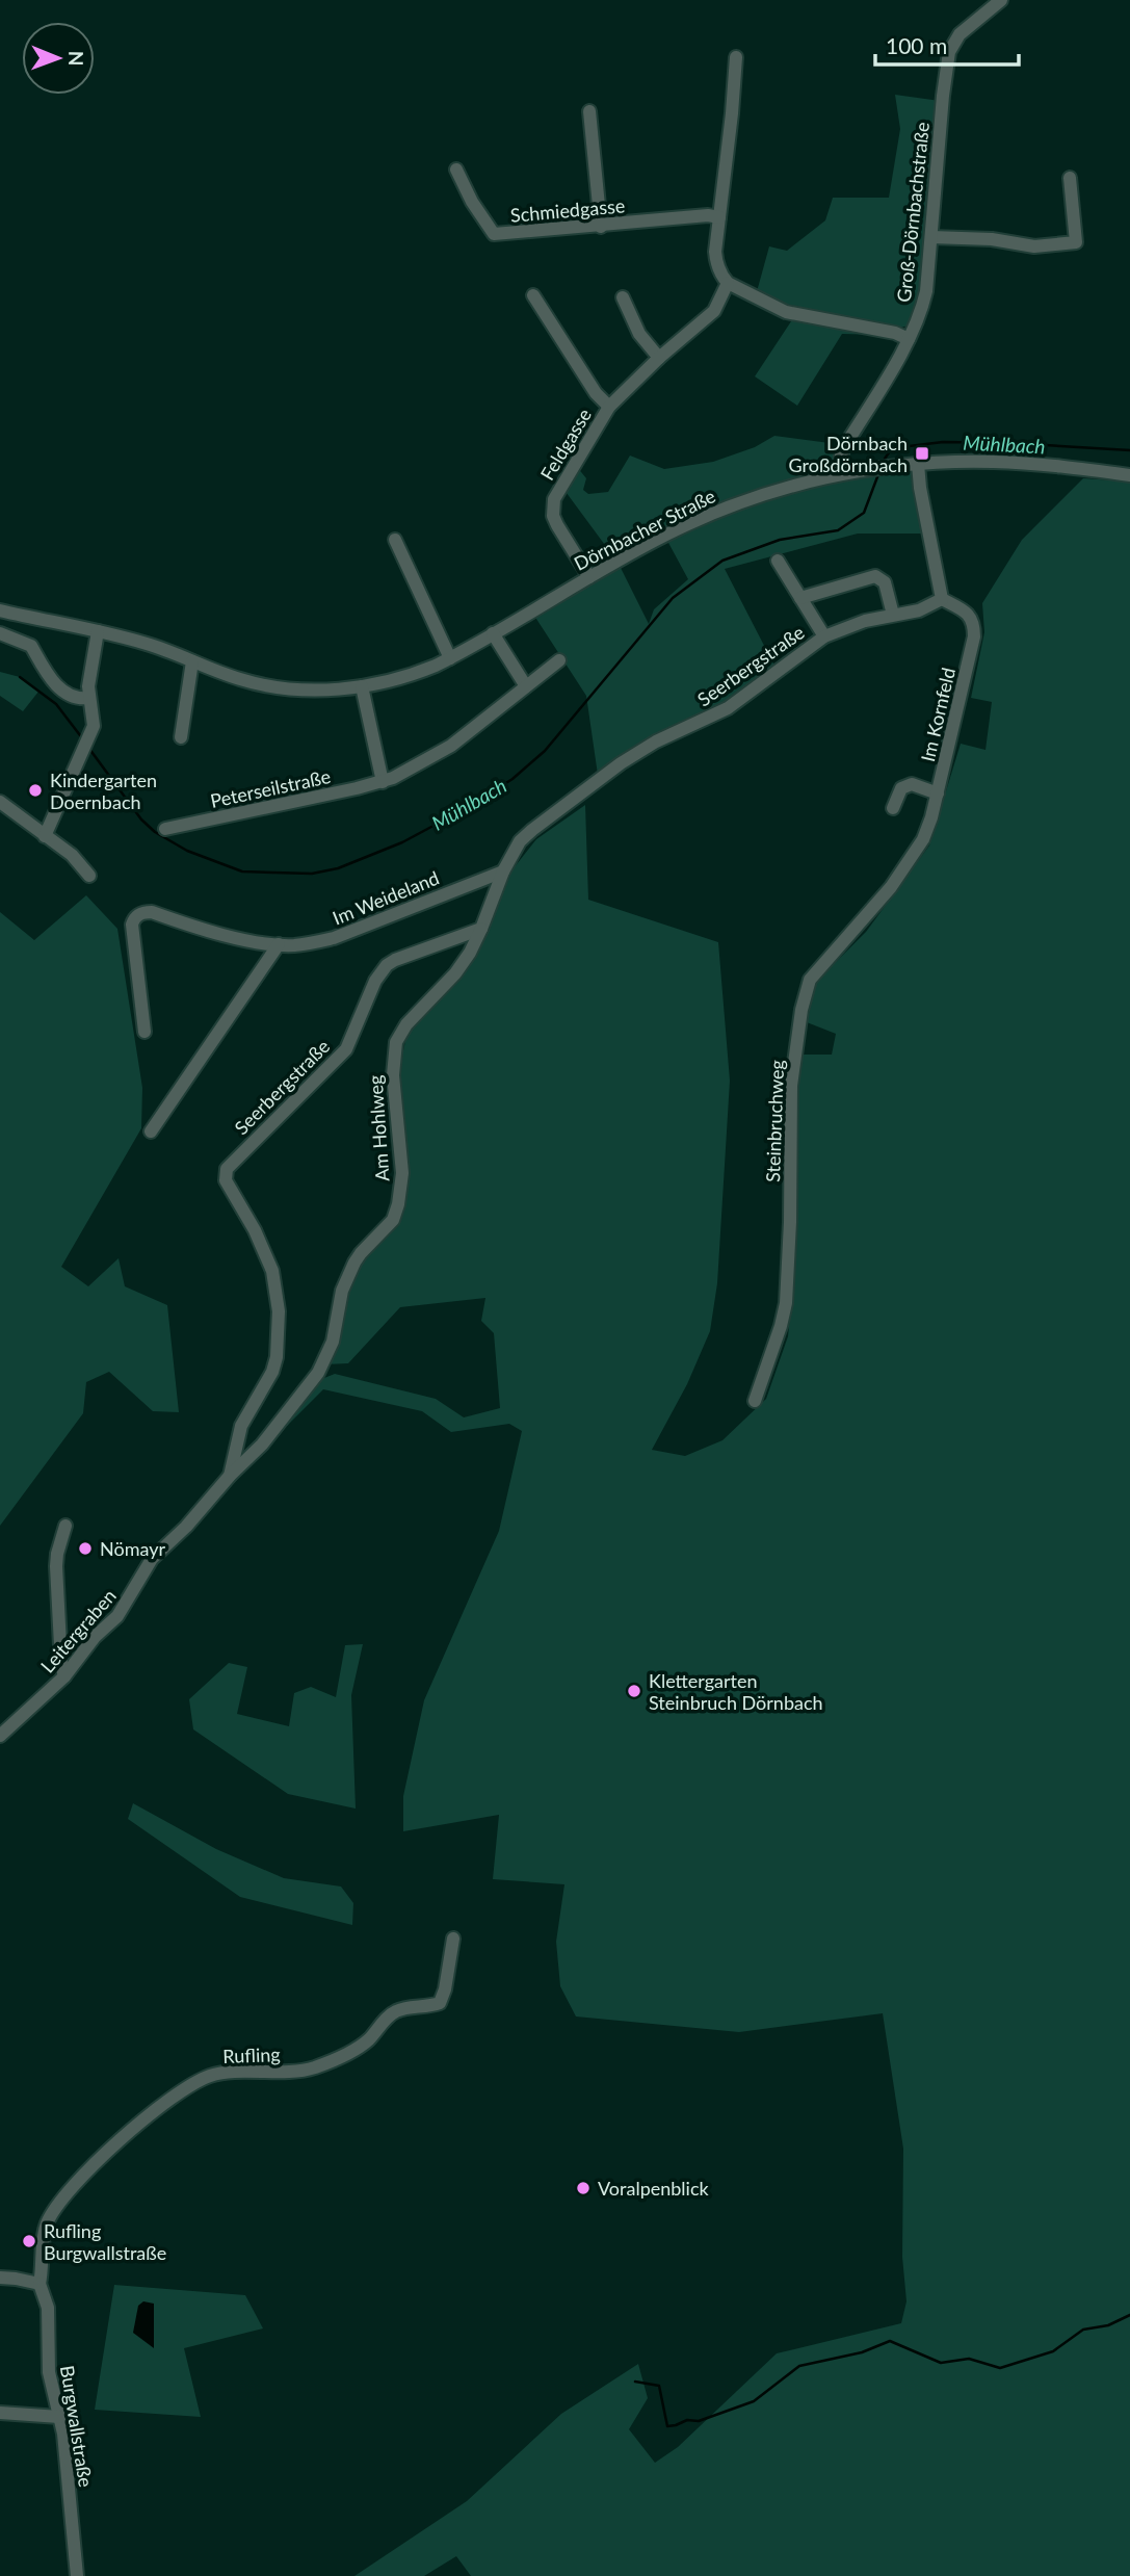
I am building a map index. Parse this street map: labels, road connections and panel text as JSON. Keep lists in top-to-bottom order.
{
  "streets": {
    "street": [
      "Schmiedgasse",
      "Groß-Dörnbachstraße",
      "Feldgasse",
      "Dörnbacher Straße",
      "Seerbergstraße",
      "Im Kornfeld",
      "Peterseilstraße",
      "Im Weideland",
      "Steinbruchweg",
      "Am Hohlweg",
      "Leitergraben",
      "Rufling",
      "Burgwallstraße"
    ]
  },
  "crossings": [
    ["Groß-Dörnbachstraße", "Dörnbacher Straße"],
    ["Feldgasse", "Dörnbacher Straße"],
    ["Seerbergstraße", "Im Kornfeld"],
    ["Seerbergstraße", "Im Weideland"],
    ["Seerbergstraße", "Am Hohlweg"],
    ["Seerbergstraße", "Leitergraben"],
    ["Im Kornfeld", "Steinbruchweg"],
    ["Am Hohlweg", "Leitergraben"],
    ["Rufling", "Burgwallstraße"]
  ],
  "water": ["Mühlbach"],
  "places": {
    "transit": ["Dörnbach Großdörnbach"],
    "other": [
      "Kindergarten Doernbach",
      "Nömayr",
      "Klettergarten Steinbruch Dörnbach",
      "Voralpenblick",
      "Rufling Burgwallstraße"
    ]
  },
  "scale_bar": "100 m",
  "north": "right"
}
